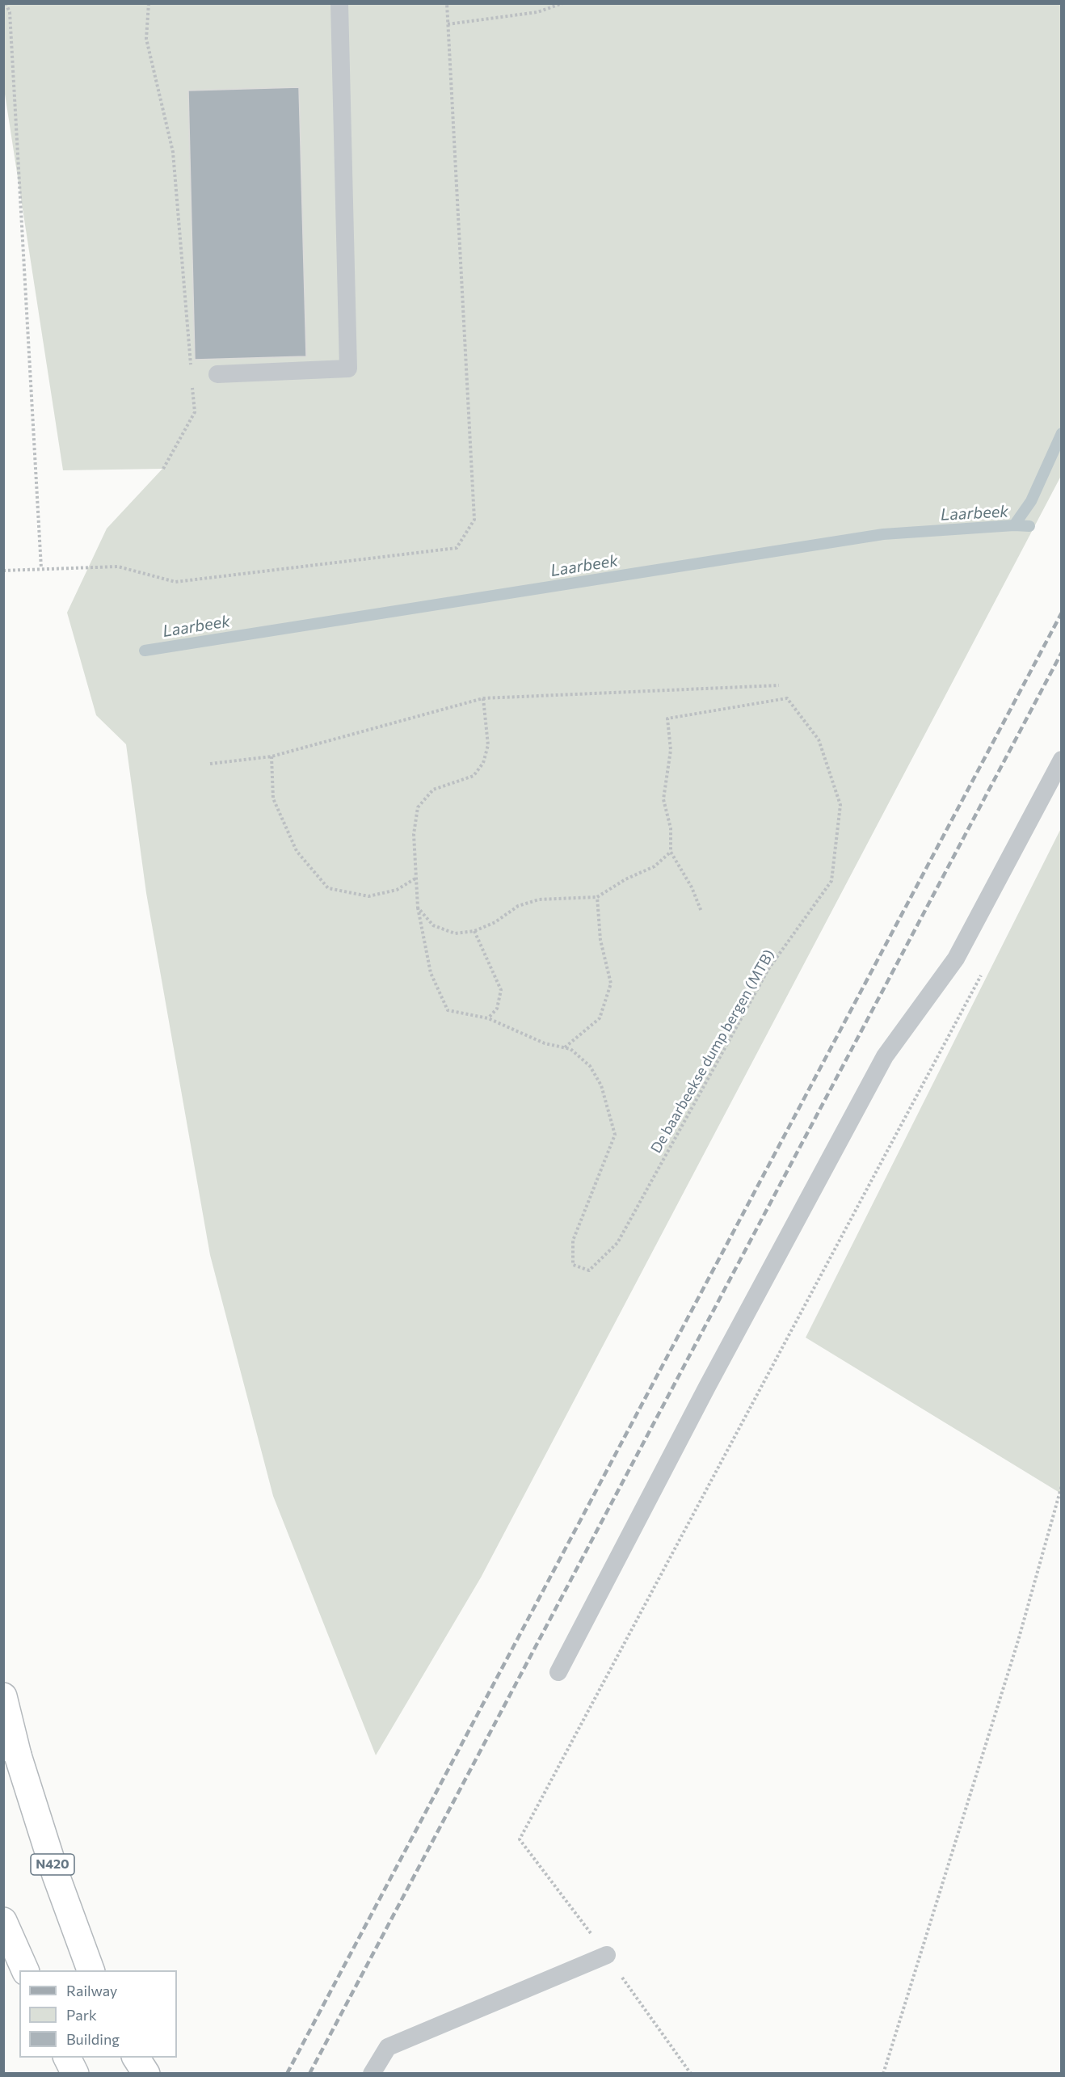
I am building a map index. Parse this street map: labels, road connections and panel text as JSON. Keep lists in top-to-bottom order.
{
  "streets": {
    "highway": ["N420"],
    "path": ["De baarbeekse dump bergen (MTB)"]
  },
  "water": ["Laarbeek"],
  "legend": ["Railway", "Park", "Building"]
}
